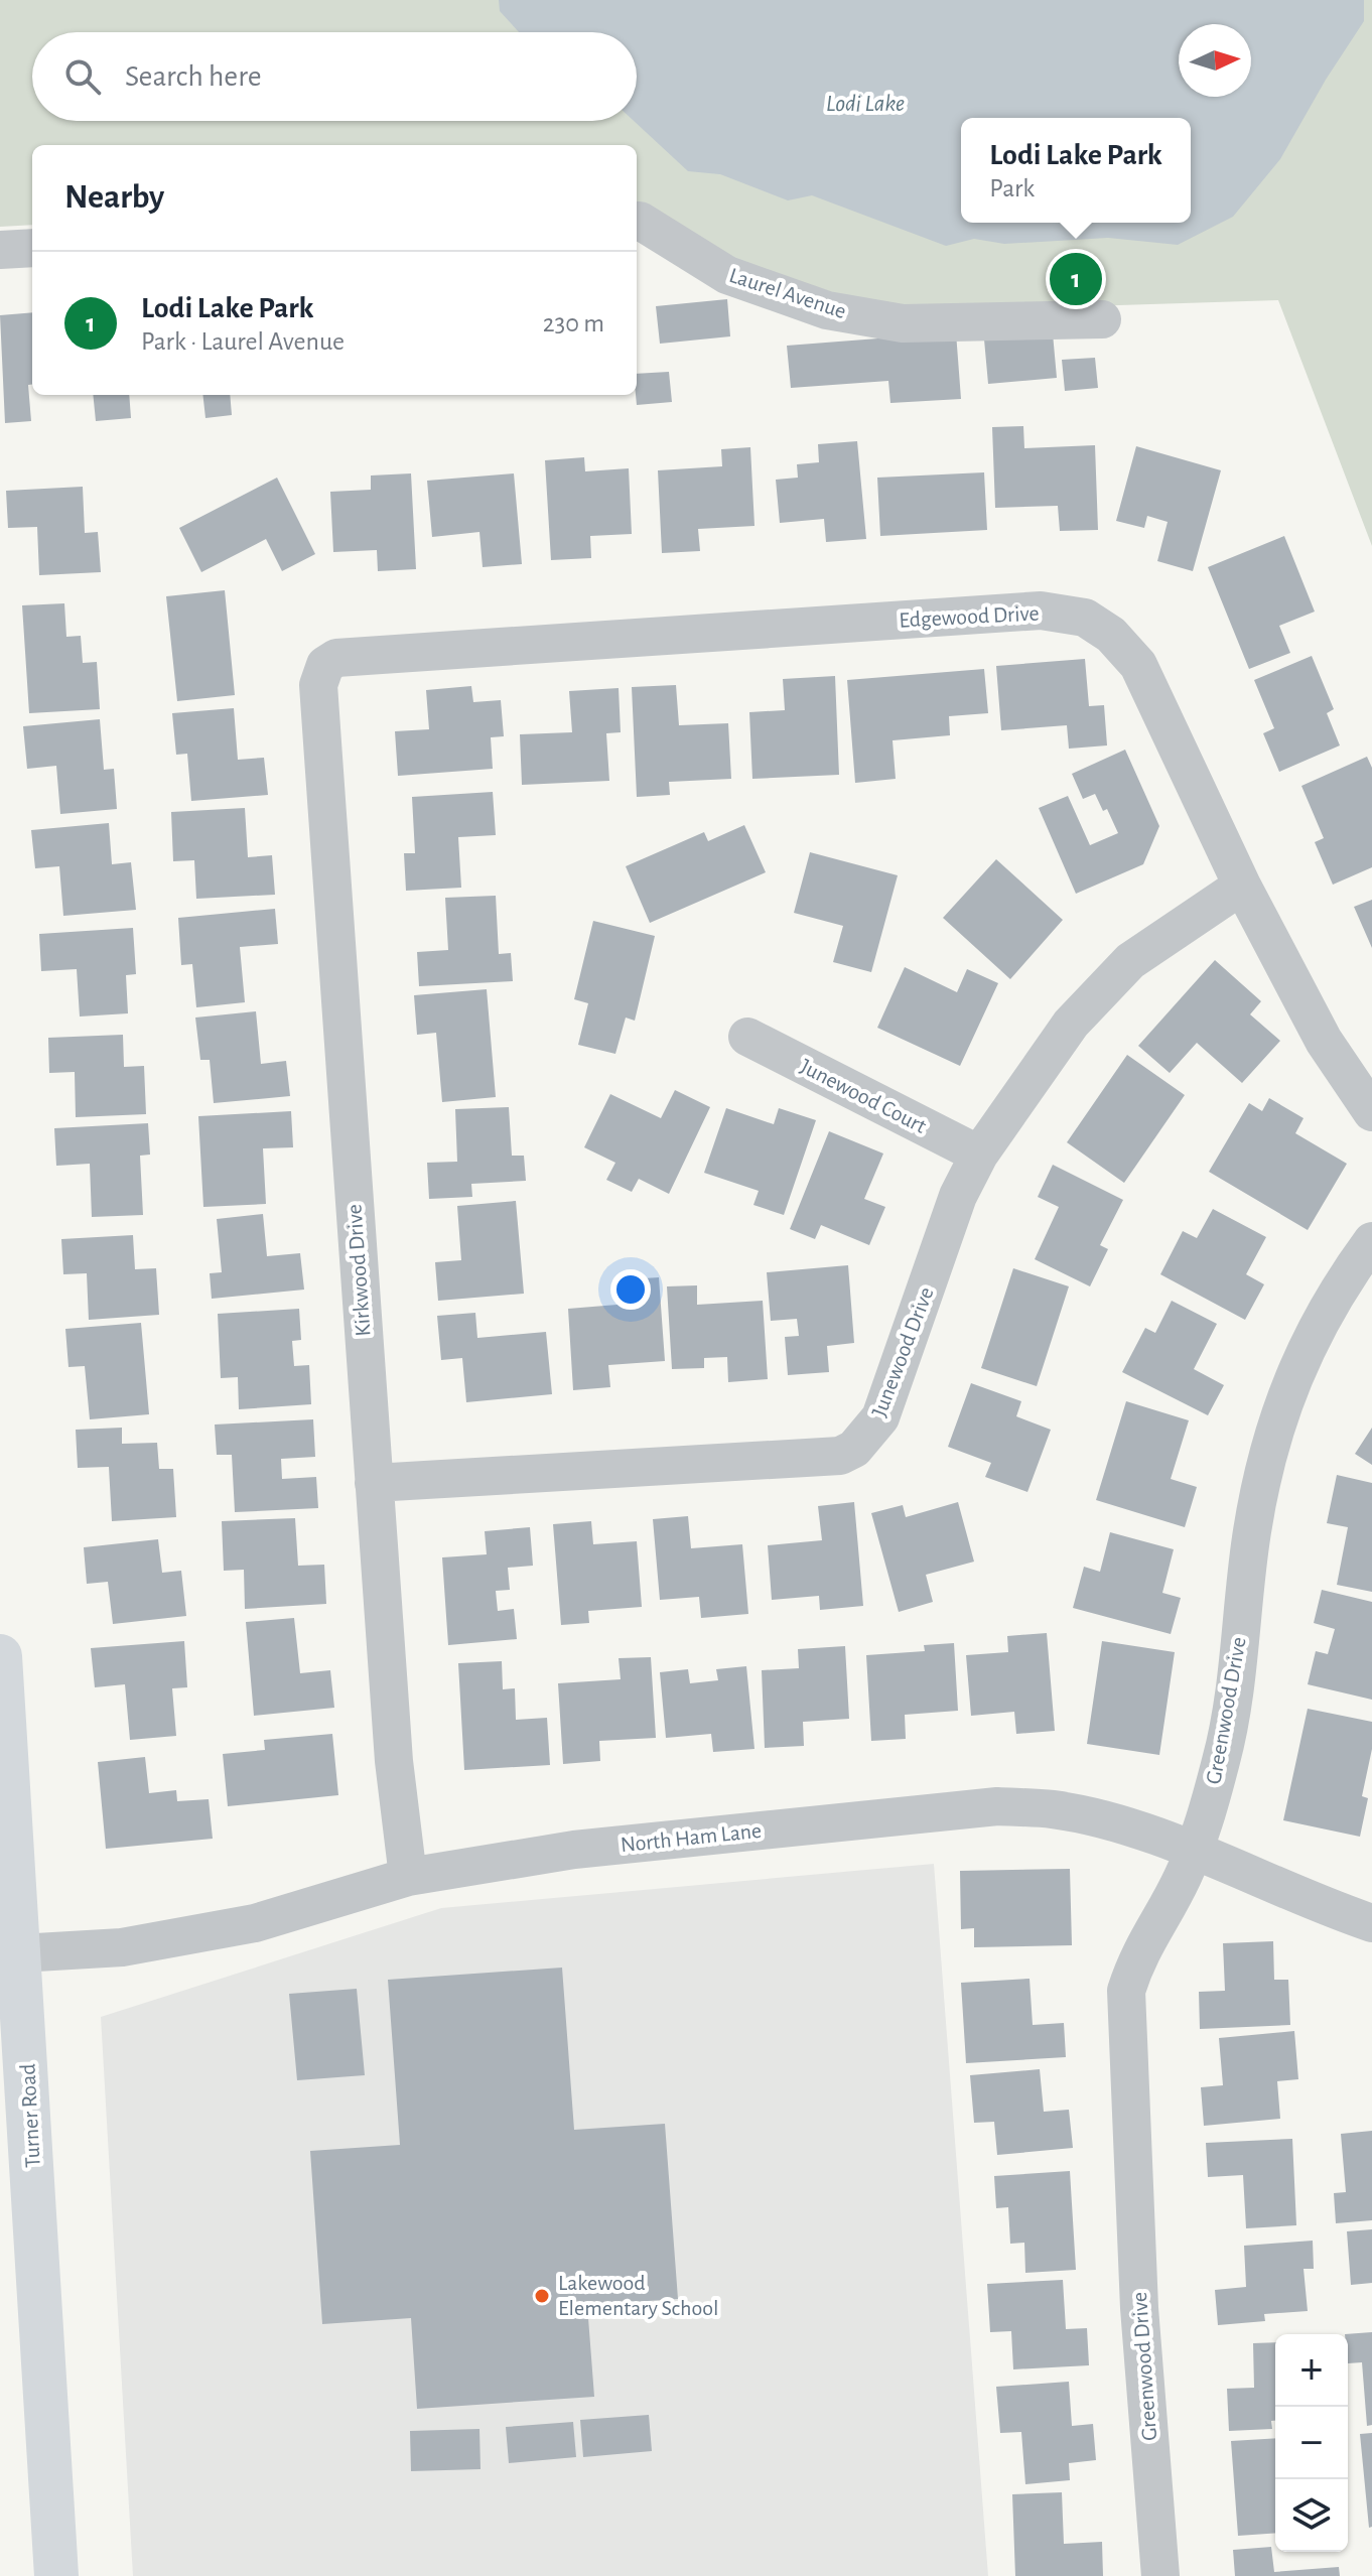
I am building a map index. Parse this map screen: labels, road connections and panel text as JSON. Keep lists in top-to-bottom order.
{
  "streets": {
    "main road": ["Turner Road"],
    "street": [
      "Laurel Avenue",
      "Edgewood Drive",
      "Junewood Court",
      "Kirkwood Drive",
      "Junewood Drive",
      "Greenwood Drive",
      "North Ham Lane"
    ]
  },
  "crossings": [
    ["Edgewood Drive", "Kirkwood Drive"],
    ["Edgewood Drive", "Junewood Drive"],
    ["Junewood Court", "Junewood Drive"],
    ["Kirkwood Drive", "Junewood Drive"],
    ["Kirkwood Drive", "North Ham Lane"],
    ["Greenwood Drive", "North Ham Lane"],
    ["North Ham Lane", "Turner Road"]
  ],
  "water": ["Lodi Lake"],
  "places": ["Lakewood Elementary School"],
  "north": "right",
  "page": {
    "search": "Search here",
    "popup": ["Lodi Lake Park", "Park"],
    "heading": "Nearby",
    "pins": "1",
    "list": [
      {
        "mark": "1",
        "name": "Lodi Lake Park",
        "note": "Park · Laurel Avenue",
        "value": "230 m"
      }
    ],
    "map_buttons": ["+", "−"]
  }
}
